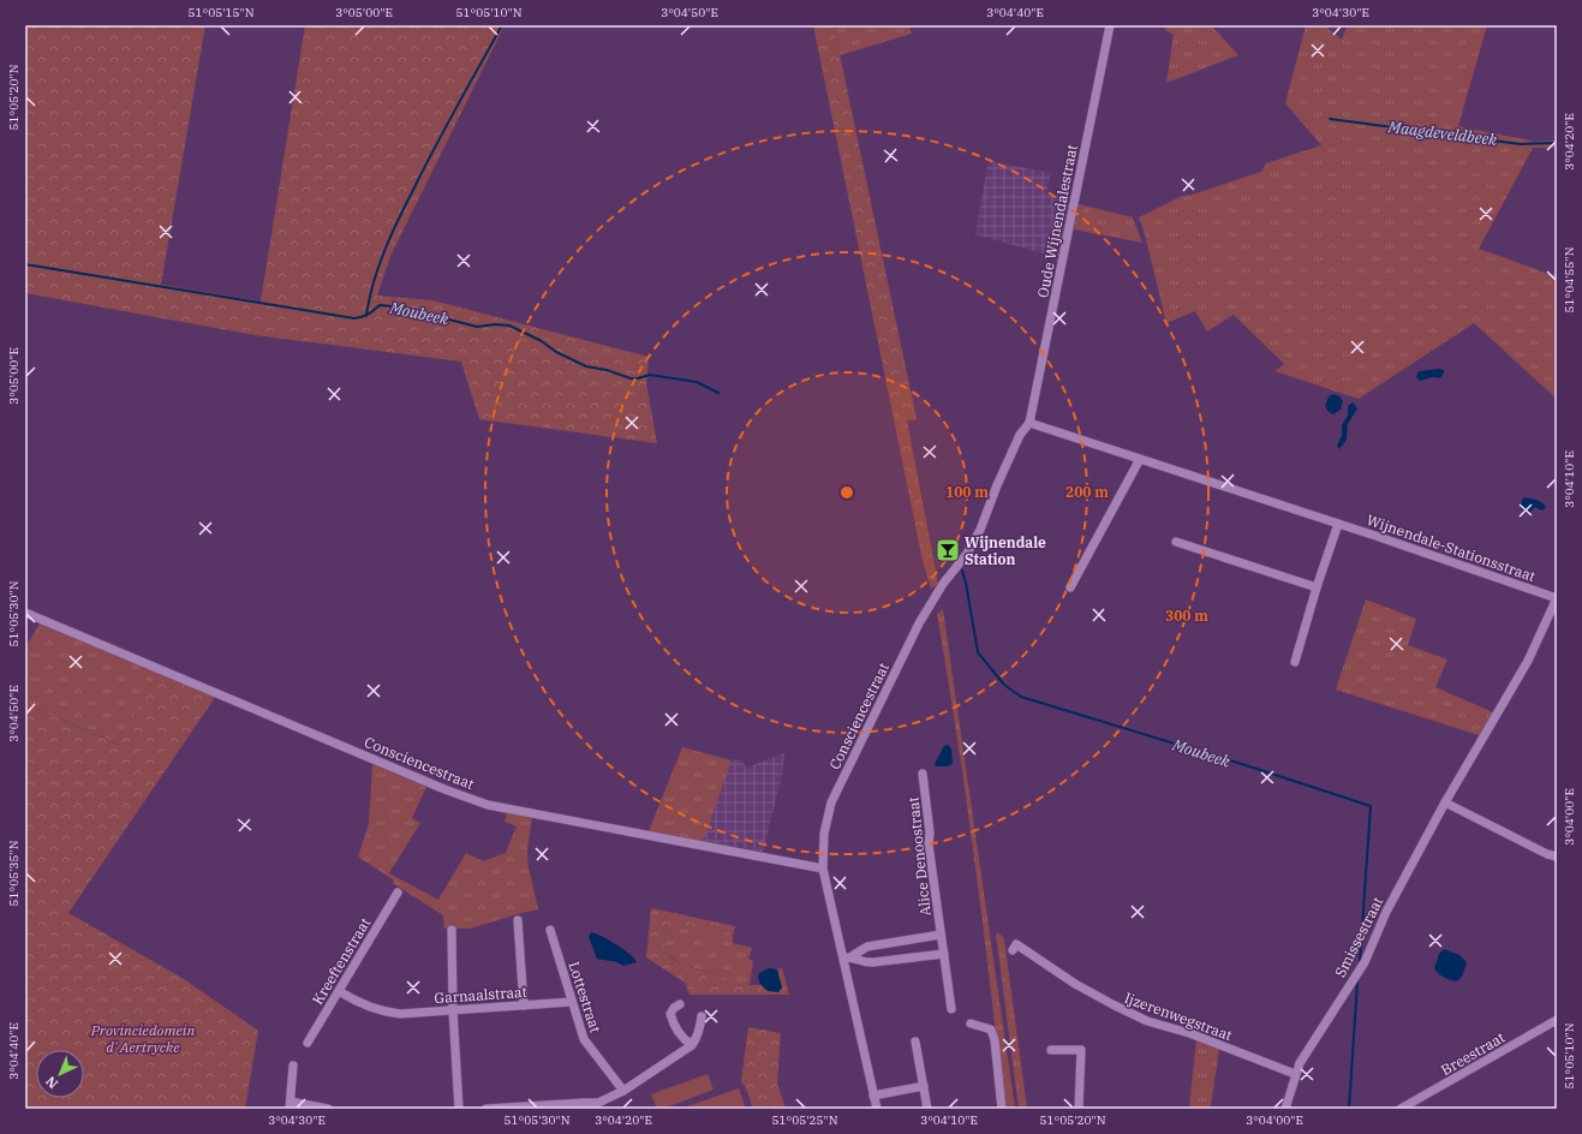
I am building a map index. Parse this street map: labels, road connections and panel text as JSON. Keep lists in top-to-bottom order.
{
  "streets": {
    "street": [
      "Oude Wijnendalestraat",
      "Wijnendale-Stationsstraat",
      "Consciencestraat",
      "Alice Denoostraat",
      "Smissestraat",
      "Kreeftenstraat",
      "Garnaalstraat",
      "Lottestraat",
      "Ijzerenwegstraat",
      "Breestraat"
    ]
  },
  "crossings": [
    ["Oude Wijnendalestraat", "Wijnendale-Stationsstraat"],
    ["Oude Wijnendalestraat", "Consciencestraat"],
    ["Wijnendale-Stationsstraat", "Consciencestraat"],
    ["Wijnendale-Stationsstraat", "Smissestraat"],
    ["Consciencestraat", "Alice Denoostraat"],
    ["Smissestraat", "Ijzerenwegstraat"],
    ["Kreeftenstraat", "Garnaalstraat"],
    ["Garnaalstraat", "Lottestraat"]
  ],
  "water": ["Maagdeveldbeek", "Moubeek"],
  "parks": ["Provinciedomein d' Aertrycke"],
  "places": {
    "bar": ["Wijnendale Station"]
  },
  "north": "bottom left",
  "coordinates": [
    "51°05'15\"N",
    "3°05'00\"E",
    "51°05'10\"N",
    "3°04'50\"E",
    "3°04'40\"E",
    "3°04'30\"E",
    "51°05'20\"N",
    "3°04'20\"E",
    "51°04'55\"N",
    "3°04'10\"E",
    "51°05'30\"N",
    "3°04'00\"E",
    "51°05'35\"N",
    "51°05'25\"N"
  ],
  "rings": ["100 m", "200 m", "300 m"]
}
